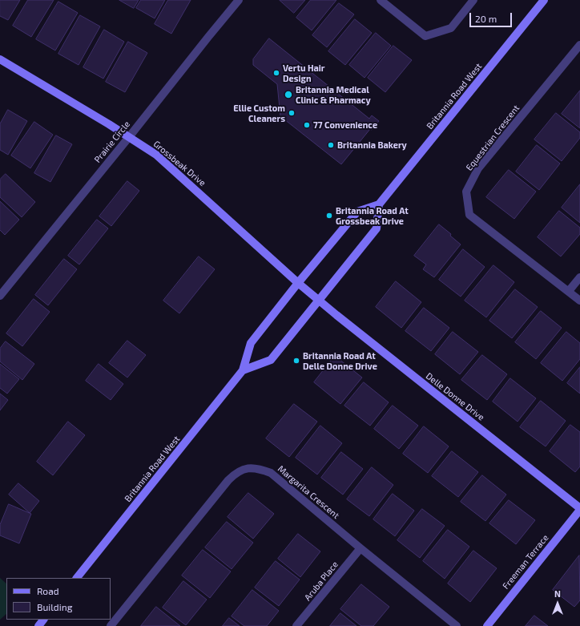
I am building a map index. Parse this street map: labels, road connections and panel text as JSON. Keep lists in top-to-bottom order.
{
  "streets": {
    "main road": [
      "Britannia Road West",
      "Grossbeak Drive",
      "Delle Donne Drive",
      "Freeman Terrace"
    ],
    "street": [
      "Equestrian Crescent",
      "Prairie Circle",
      "Margarita Crescent",
      "Aruba Place"
    ]
  },
  "crossings": [
    ["Britannia Road West", "Grossbeak Drive"],
    ["Prairie Circle", "Grossbeak Drive"],
    ["Grossbeak Drive", "Delle Donne Drive"],
    ["Delle Donne Drive", "Freeman Terrace"],
    ["Margarita Crescent", "Aruba Place"]
  ],
  "places": [
    "Vertu Hair Design",
    "Britannia Medical Clinic & Pharmacy",
    "Ellie Custom Cleaners",
    "77 Convenience",
    "Britannia Bakery",
    "Britannia Road At Grossbeak Drive",
    "Britannia Road At Delle Donne Drive"
  ],
  "legend": ["Road", "Building"],
  "scale_bar": "20 m",
  "north": "top"
}
